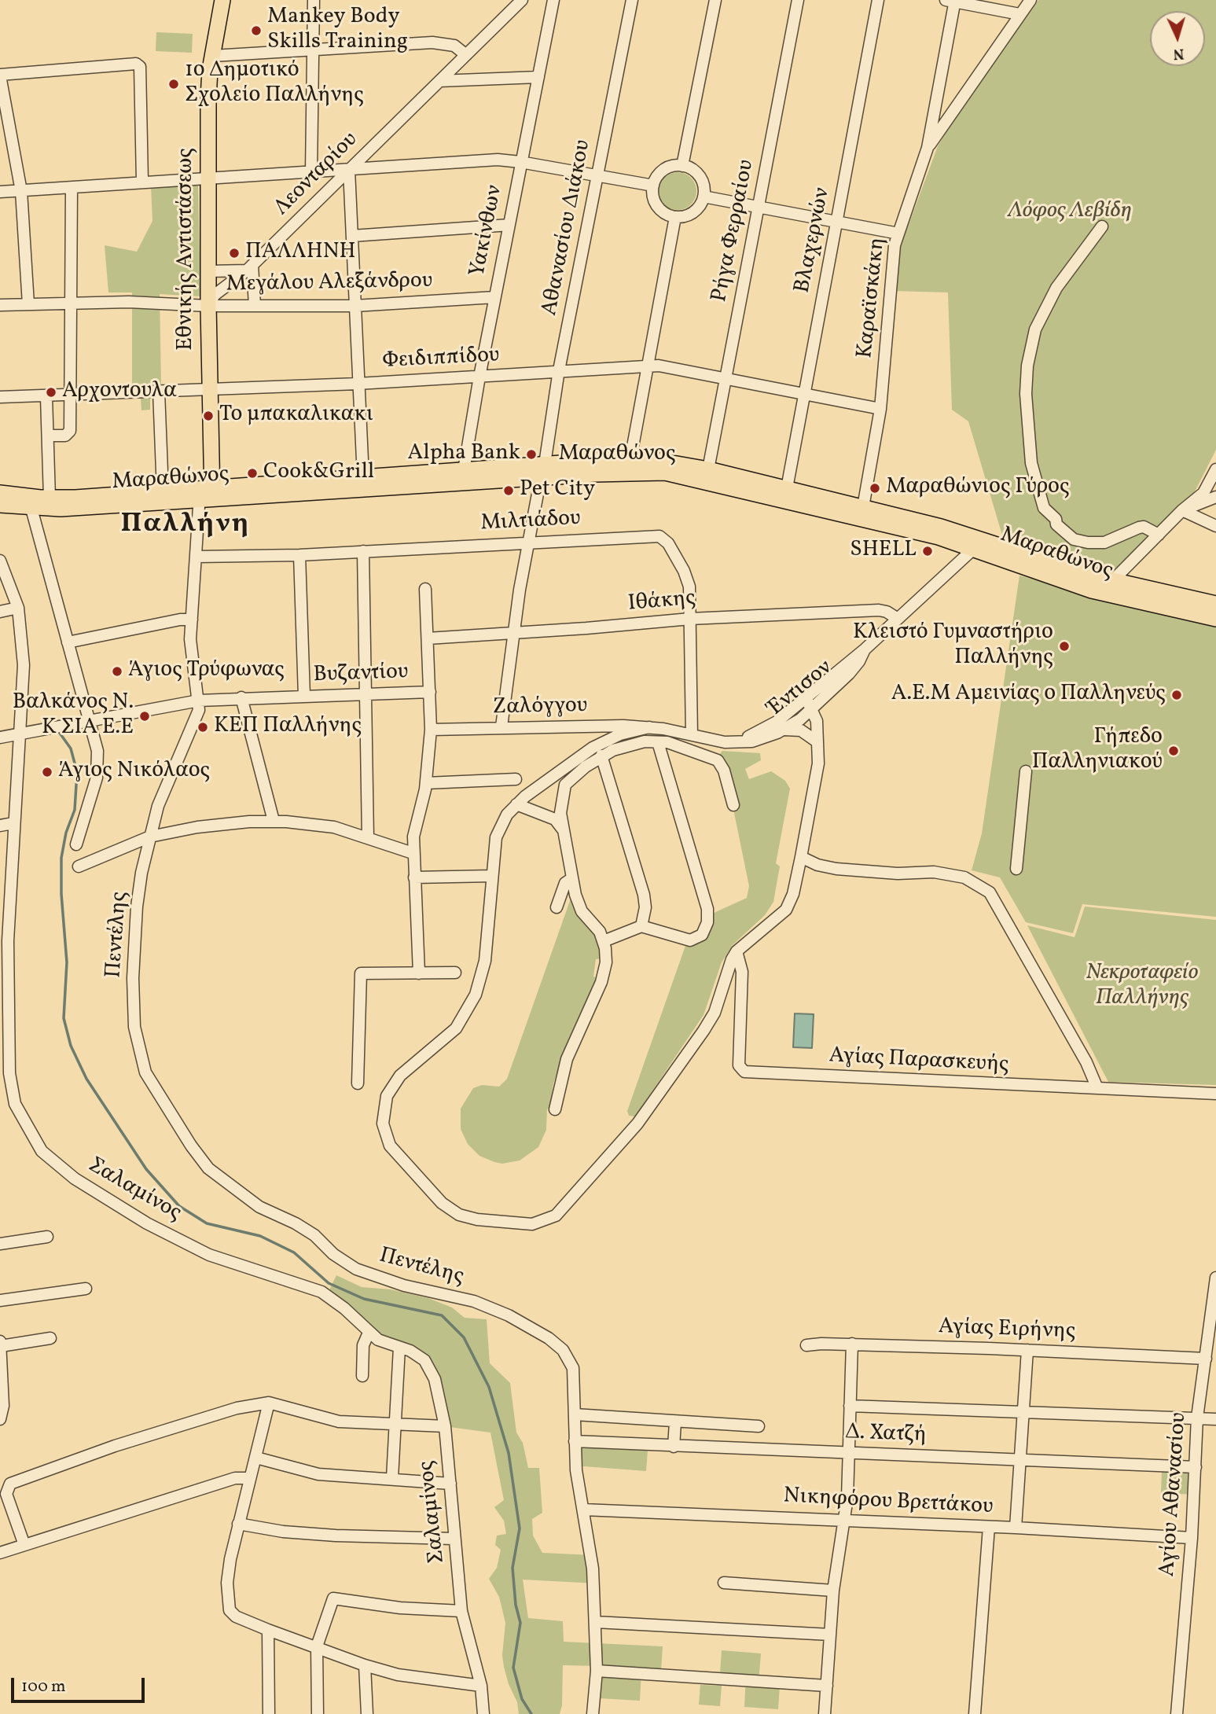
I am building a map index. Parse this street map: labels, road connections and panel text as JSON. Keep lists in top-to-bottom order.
{
  "streets": {
    "main road": ["Εθνικής Αντιστάσεως", "Μαραθώνος"],
    "street": [
      "Λεονταρίου",
      "Αθανασίου Διάκου",
      "Υακίνθων",
      "Ρήγα Φερραίου",
      "Βλαχερνών",
      "Μεγάλου Αλεξάνδρου",
      "Καραϊσκάκη",
      "Φειδιππίδου",
      "Μιλτιάδου",
      "Ιθάκης",
      "Βυζαντίου",
      "Έντισον",
      "Ζαλόγγου",
      "Πεντέλης",
      "Αγίας Παρασκευής",
      "Σαλαμίνος",
      "Αγίας Ειρήνης",
      "Δ. Χατζή",
      "Αγίου Αθανασίου",
      "Νικηφόρου Βρεττάκου"
    ]
  },
  "crossings": [
    ["Λεονταρίου", "Εθνικής Αντιστάσεως"],
    ["Λεονταρίου", "Μεγάλου Αλεξάνδρου"],
    ["Αθανασίου Διάκου", "Φειδιππίδου"],
    ["Αθανασίου Διάκου", "Μαραθώνος"],
    ["Αθανασίου Διάκου", "Μιλτιάδου"],
    ["Αθανασίου Διάκου", "Ιθάκης"],
    ["Αθανασίου Διάκου", "Ζαλόγγου"],
    ["Υακίνθων", "Μεγάλου Αλεξάνδρου"],
    ["Υακίνθων", "Φειδιππίδου"],
    ["Υακίνθων", "Μαραθώνος"],
    ["Ρήγα Φερραίου", "Φειδιππίδου"],
    ["Ρήγα Φερραίου", "Μαραθώνος"],
    ["Βλαχερνών", "Φειδιππίδου"],
    ["Βλαχερνών", "Μαραθώνος"],
    ["Εθνικής Αντιστάσεως", "Μεγάλου Αλεξάνδρου"],
    ["Εθνικής Αντιστάσεως", "Φειδιππίδου"],
    ["Εθνικής Αντιστάσεως", "Μαραθώνος"],
    ["Καραϊσκάκη", "Φειδιππίδου"],
    ["Καραϊσκάκη", "Μαραθώνος"],
    ["Μαραθώνος", "Έντισον"],
    ["Μιλτιάδου", "Ιθάκης"],
    ["Μιλτιάδου", "Έντισον"],
    ["Ιθάκης", "Έντισον"],
    ["Βυζαντίου", "Πεντέλης"],
    ["Βυζαντίου", "Σαλαμίνος"],
    ["Έντισον", "Ζαλόγγου"],
    ["Πεντέλης", "Δ. Χατζή"],
    ["Πεντέλης", "Νικηφόρου Βρεττάκου"],
    ["Αγίας Ειρήνης", "Αγίου Αθανασίου"],
    ["Δ. Χατζή", "Αγίου Αθανασίου"],
    ["Αγίου Αθανασίου", "Νικηφόρου Βρεττάκου"]
  ],
  "districts": ["Παλλήνη"],
  "parks": ["Λόφος Λεβίδη", "Νεκροταφείο Παλλήνης"],
  "places": [
    "Mankey Body Skills Training",
    "1ο Δημοτικό Σχολείο Παλλήνης",
    "ΠΑΛΛΗΝΗ",
    "Αρχοντουλα",
    "Το μπακαλικακι",
    "Alpha Bank",
    "Cook&Grill",
    "Μαραθώνιος Γύρος",
    "Pet City",
    "SHELL",
    "Κλειστό Γυμναστήριο Παλλήνης",
    "Άγιος Τρύφωνας",
    "Α.Ε.Μ Αμεινίας ο Παλληνεύς",
    "Βαλκάνος Ν. Κ ΣΙΑ Ε.Ε",
    "ΚΕΠ Παλλήνης",
    "Γήπεδο Παλληνιακού",
    "Άγιος Νικόλαος"
  ],
  "scale_bar": "100 m",
  "north": "bottom"
}
